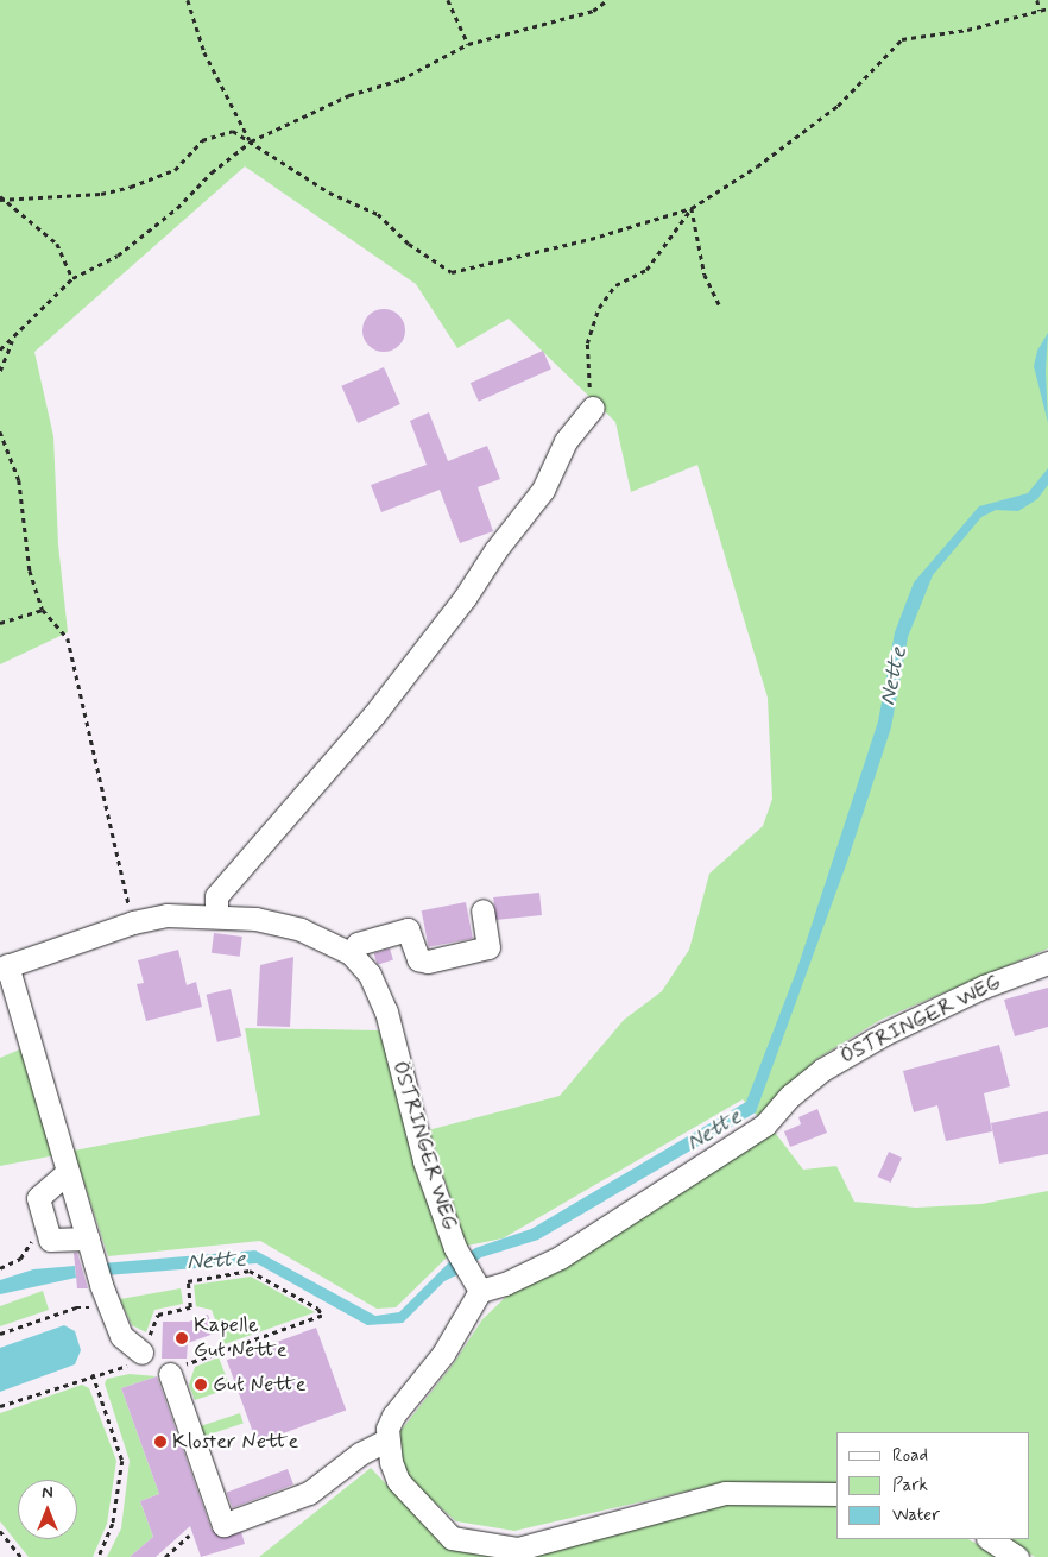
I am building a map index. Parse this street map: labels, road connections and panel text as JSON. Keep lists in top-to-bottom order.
{
  "streets": {
    "street": ["ÖSTRINGER WEG"]
  },
  "water": ["Nette"],
  "places": ["Kapelle Gut Nette", "Gut Nette", "Kloster Nette"],
  "legend": ["Road", "Park", "Water"],
  "north": "top"
}
